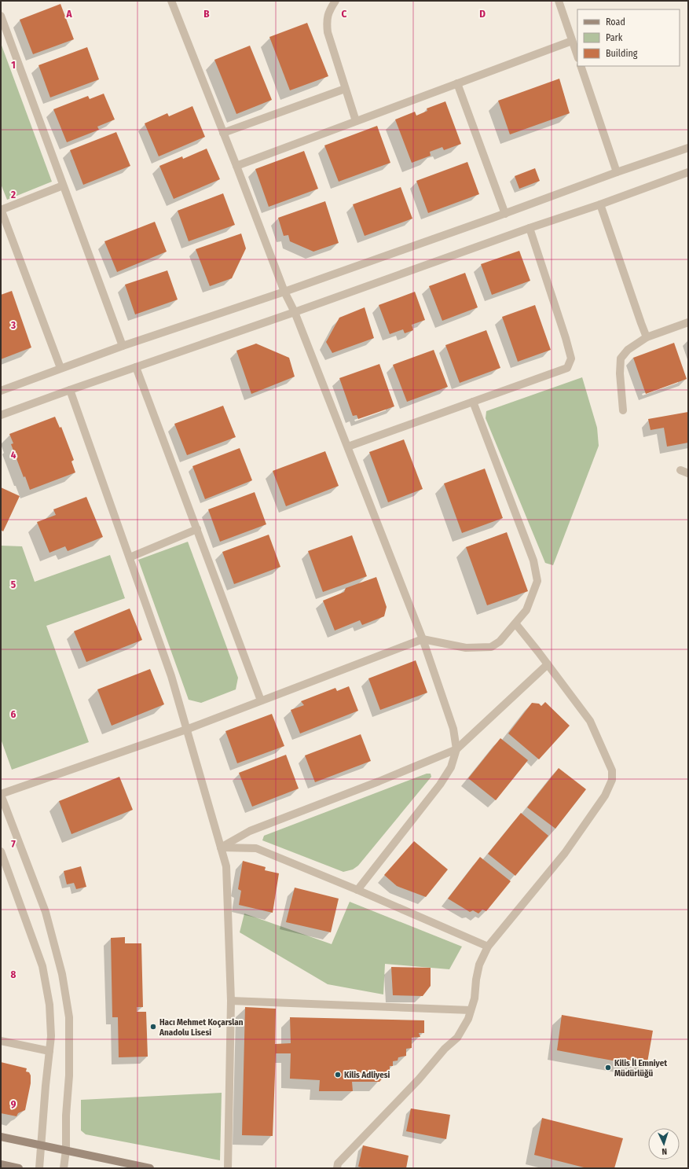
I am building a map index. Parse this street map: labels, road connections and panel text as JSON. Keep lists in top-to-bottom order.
{
  "places": ["Hacı Mehmet Koçarslan Anadolu Lisesi", "Kilis İl Emniyet Müdürlüğü", "Kilis Adliyesi"],
  "legend": ["Road", "Park", "Building"],
  "north": "bottom",
  "grid": {
    "columns": [
      "A",
      "B",
      "C",
      "D"
    ],
    "rows": [
      "1",
      "2",
      "3",
      "4",
      "5",
      "6",
      "7",
      "8",
      "9"
    ]
  }
}
